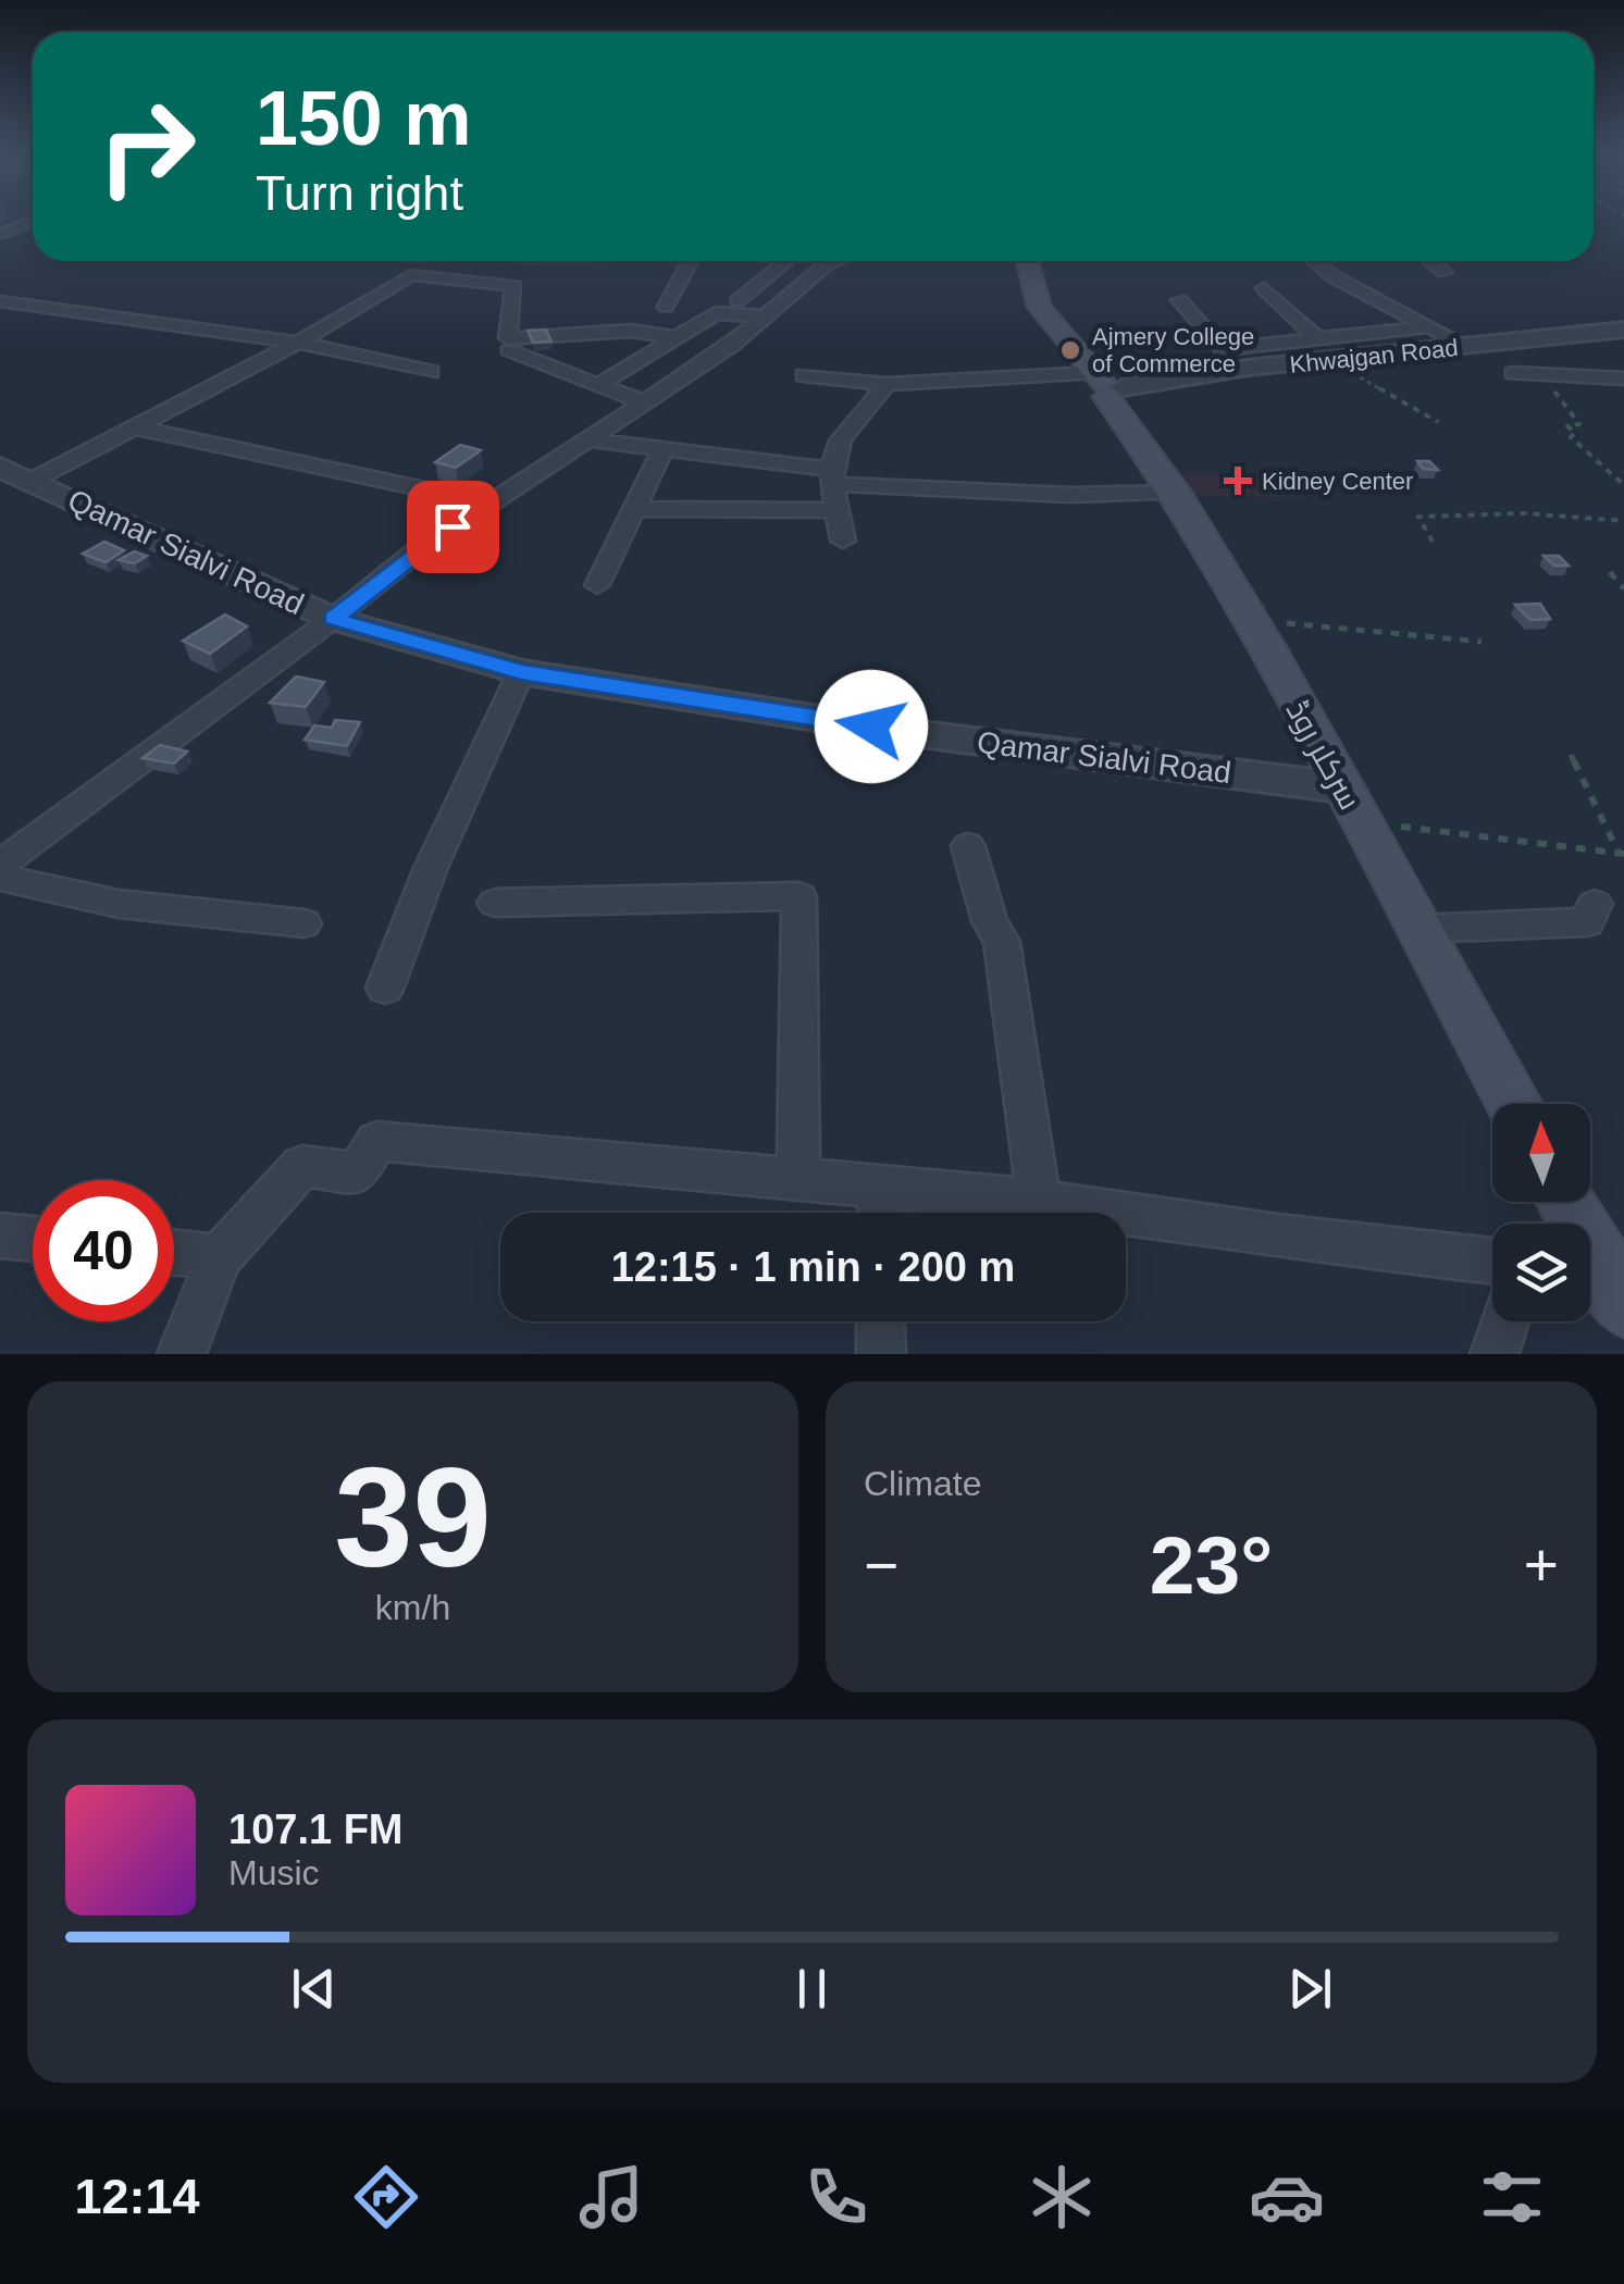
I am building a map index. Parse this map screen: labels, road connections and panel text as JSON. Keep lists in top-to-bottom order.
{
  "streets": {
    "main road": ["سرکلر روڈ"],
    "street": ["Khwajgan Road", "Qamar Sialvi Road"]
  },
  "crossings": [
    ["Khwajgan Road", "سرکلر روڈ"],
    ["Qamar Sialvi Road", "سرکلر روڈ"]
  ],
  "places": {
    "other": ["Ajmery College of Commerce"],
    "health": ["Kidney Center"]
  },
  "north": "top",
  "page": {
    "turn": ["150 m", "Turn right"],
    "limit": "40",
    "trip": "12:15 · 1 min · 200 m",
    "tile": [
      ["39", "km/h"],
      "Climate"
    ],
    "heat": ["−", "23°", "+"],
    "song": ["107.1 FM", "Music"],
    "tabs": "12:14"
  }
}
